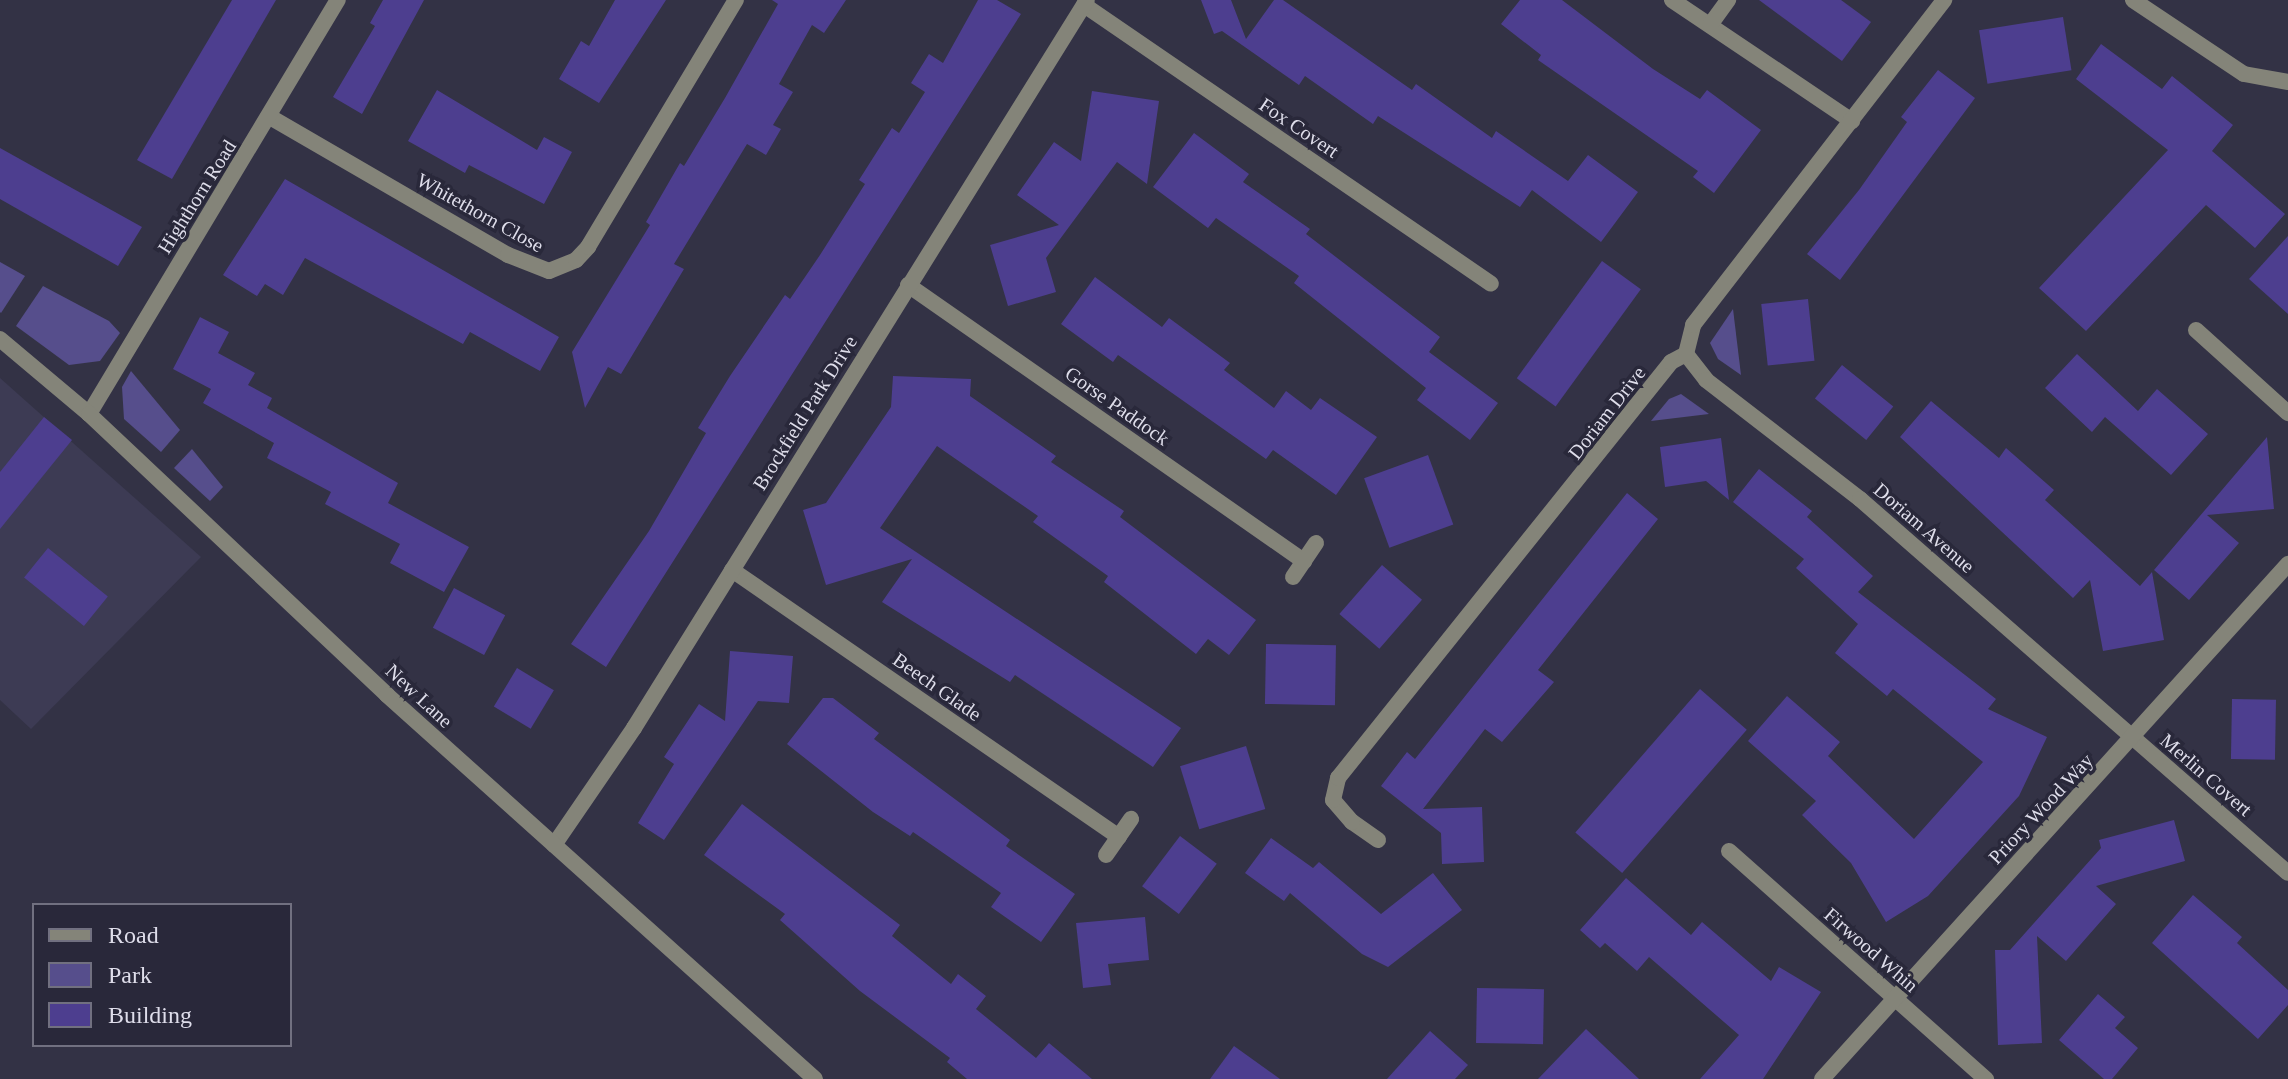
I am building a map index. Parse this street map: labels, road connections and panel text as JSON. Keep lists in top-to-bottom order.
{
  "streets": {
    "street": [
      "Fox Covert",
      "Highthorn Road",
      "Whitethorn Close",
      "Gorse Paddock",
      "Brockfield Park Drive",
      "Doriam Drive",
      "Doriam Avenue",
      "Beech Glade",
      "New Lane",
      "Merlin Covert",
      "Priory Wood Way",
      "Firwood Whin"
    ]
  },
  "crossings": [
    ["Fox Covert", "Brockfield Park Drive"],
    ["Highthorn Road", "Whitethorn Close"],
    ["Highthorn Road", "New Lane"],
    ["Gorse Paddock", "Brockfield Park Drive"],
    ["Brockfield Park Drive", "Beech Glade"],
    ["Brockfield Park Drive", "New Lane"],
    ["Doriam Drive", "Doriam Avenue"],
    ["Doriam Avenue", "Merlin Covert"],
    ["Doriam Avenue", "Priory Wood Way"],
    ["Merlin Covert", "Priory Wood Way"],
    ["Priory Wood Way", "Firwood Whin"]
  ],
  "legend": ["Road", "Park", "Building"]
}
